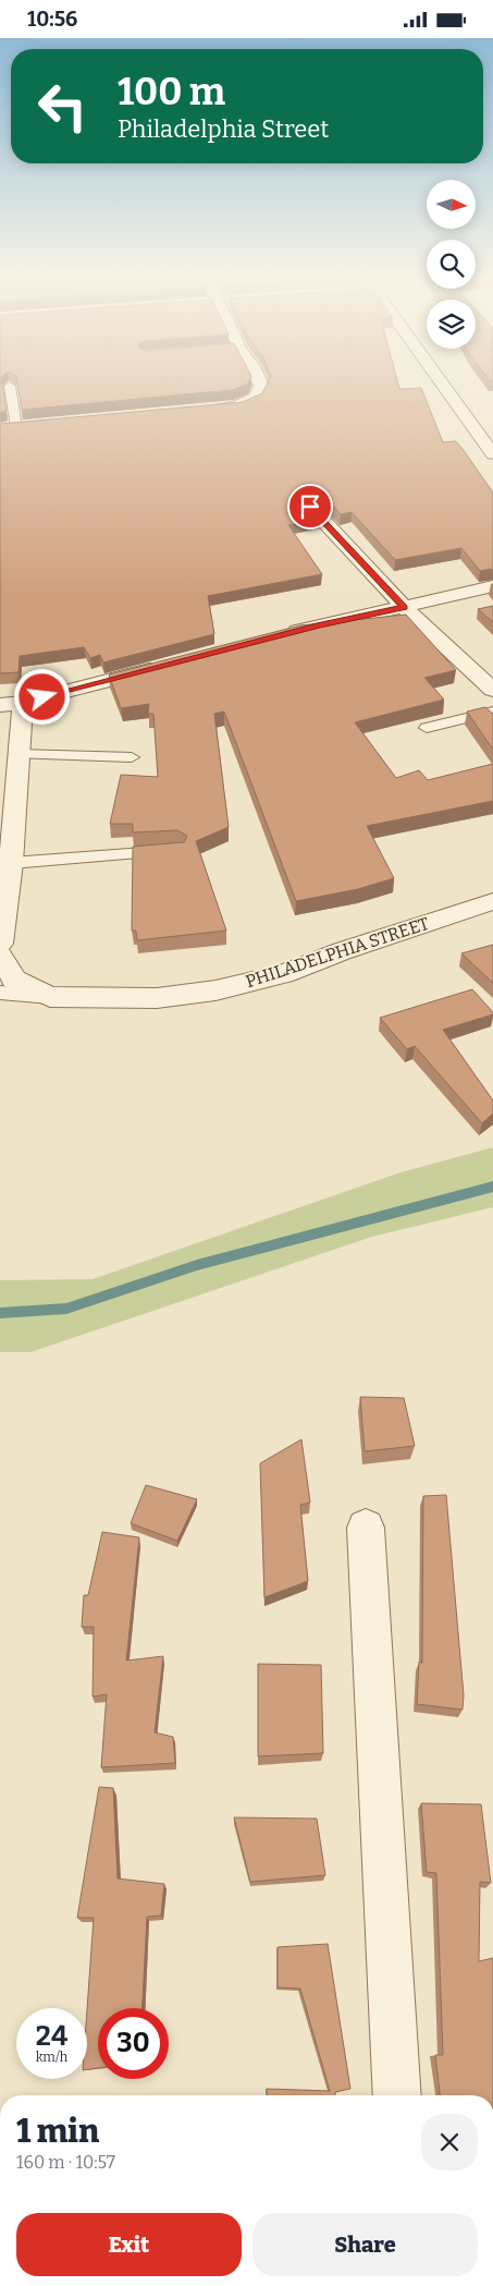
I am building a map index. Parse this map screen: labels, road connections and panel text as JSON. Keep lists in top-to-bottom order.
{
  "streets": {
    "street": ["PHILADELPHIA STREET"]
  },
  "north": "right",
  "page": {
    "status": "10:56",
    "turn": ["100 m", "Philadelphia Street"],
    "speed": "24 km/h",
    "limit": "30",
    "heading": ["1 min", "160 m · 10:57"],
    "buttons": ["Exit", "Share"]
  }
}
